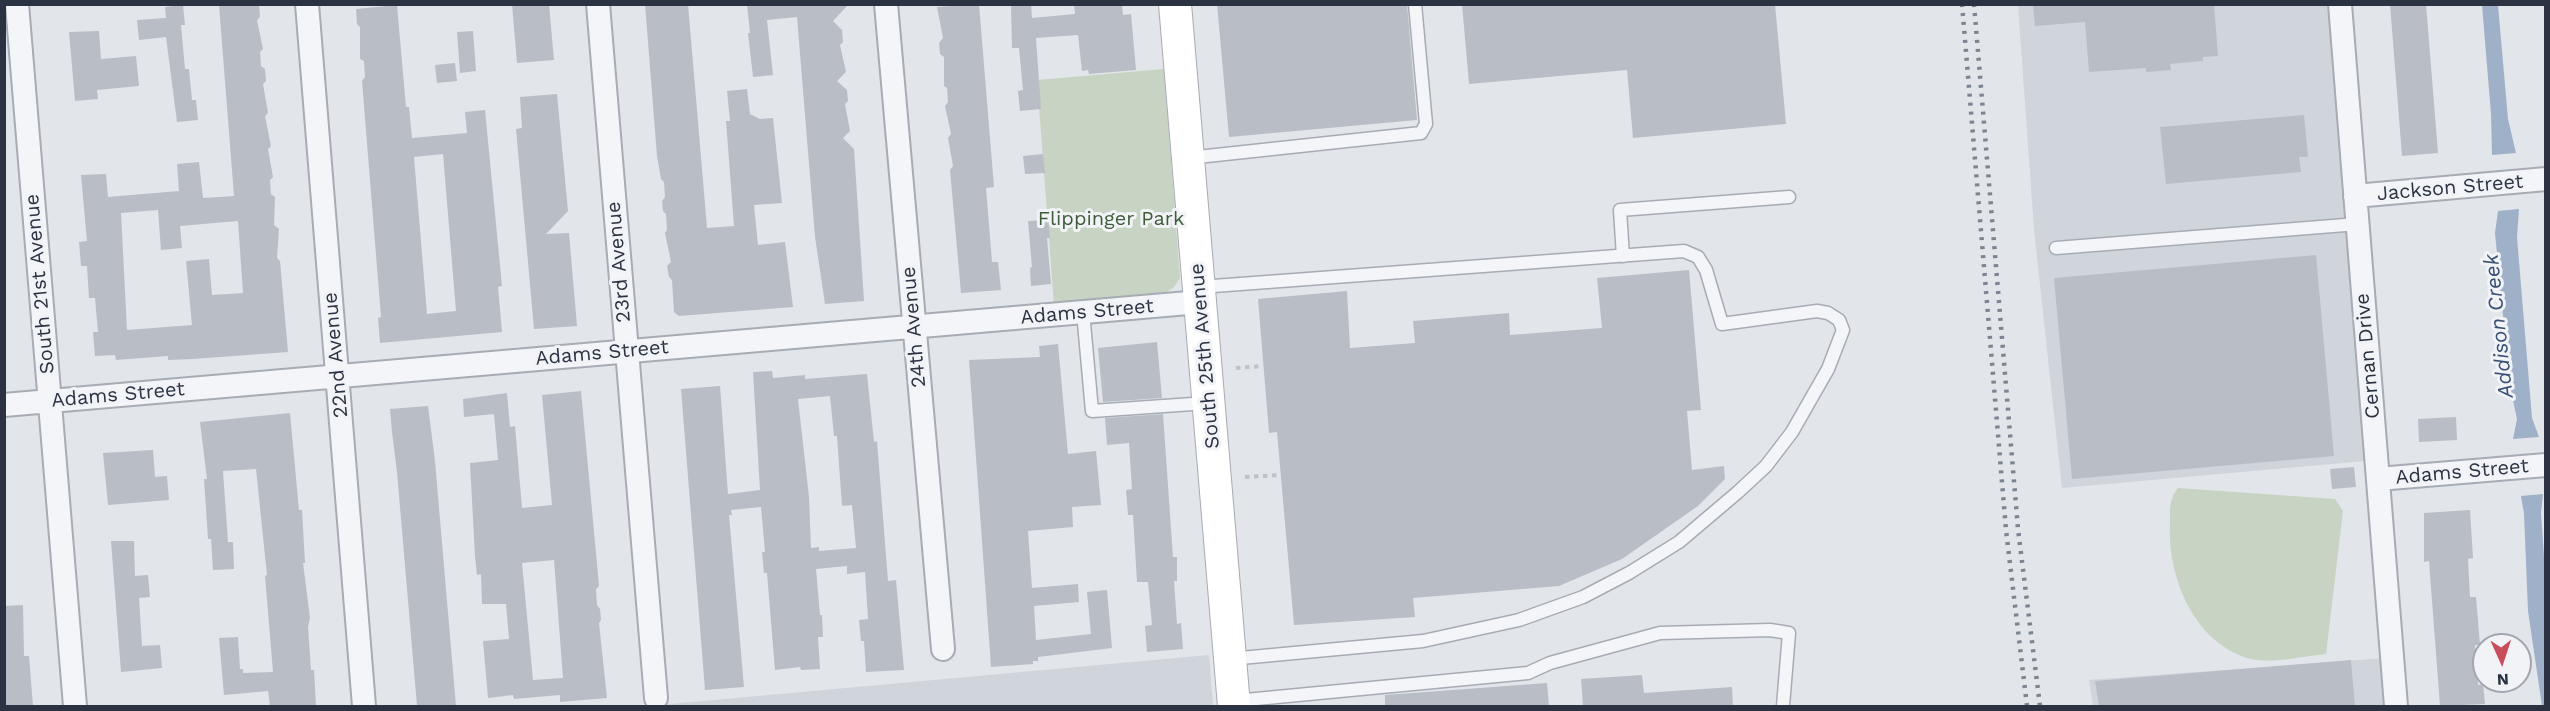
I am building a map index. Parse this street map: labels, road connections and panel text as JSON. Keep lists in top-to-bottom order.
{
  "streets": {
    "main road": ["South 25th Avenue"],
    "street": [
      "Jackson Street",
      "23rd Avenue",
      "South 21st Avenue",
      "Adams Street",
      "24th Avenue",
      "22nd Avenue",
      "Cernan Drive"
    ]
  },
  "crossings": [
    ["Jackson Street", "Cernan Drive"],
    ["23rd Avenue", "Adams Street"],
    ["South 21st Avenue", "Adams Street"],
    ["Adams Street", "24th Avenue"],
    ["Adams Street", "22nd Avenue"],
    ["Adams Street", "South 25th Avenue"],
    ["Adams Street", "Cernan Drive"]
  ],
  "water": ["Addison Creek"],
  "parks": ["Flippinger Park"],
  "north": "bottom"
}
